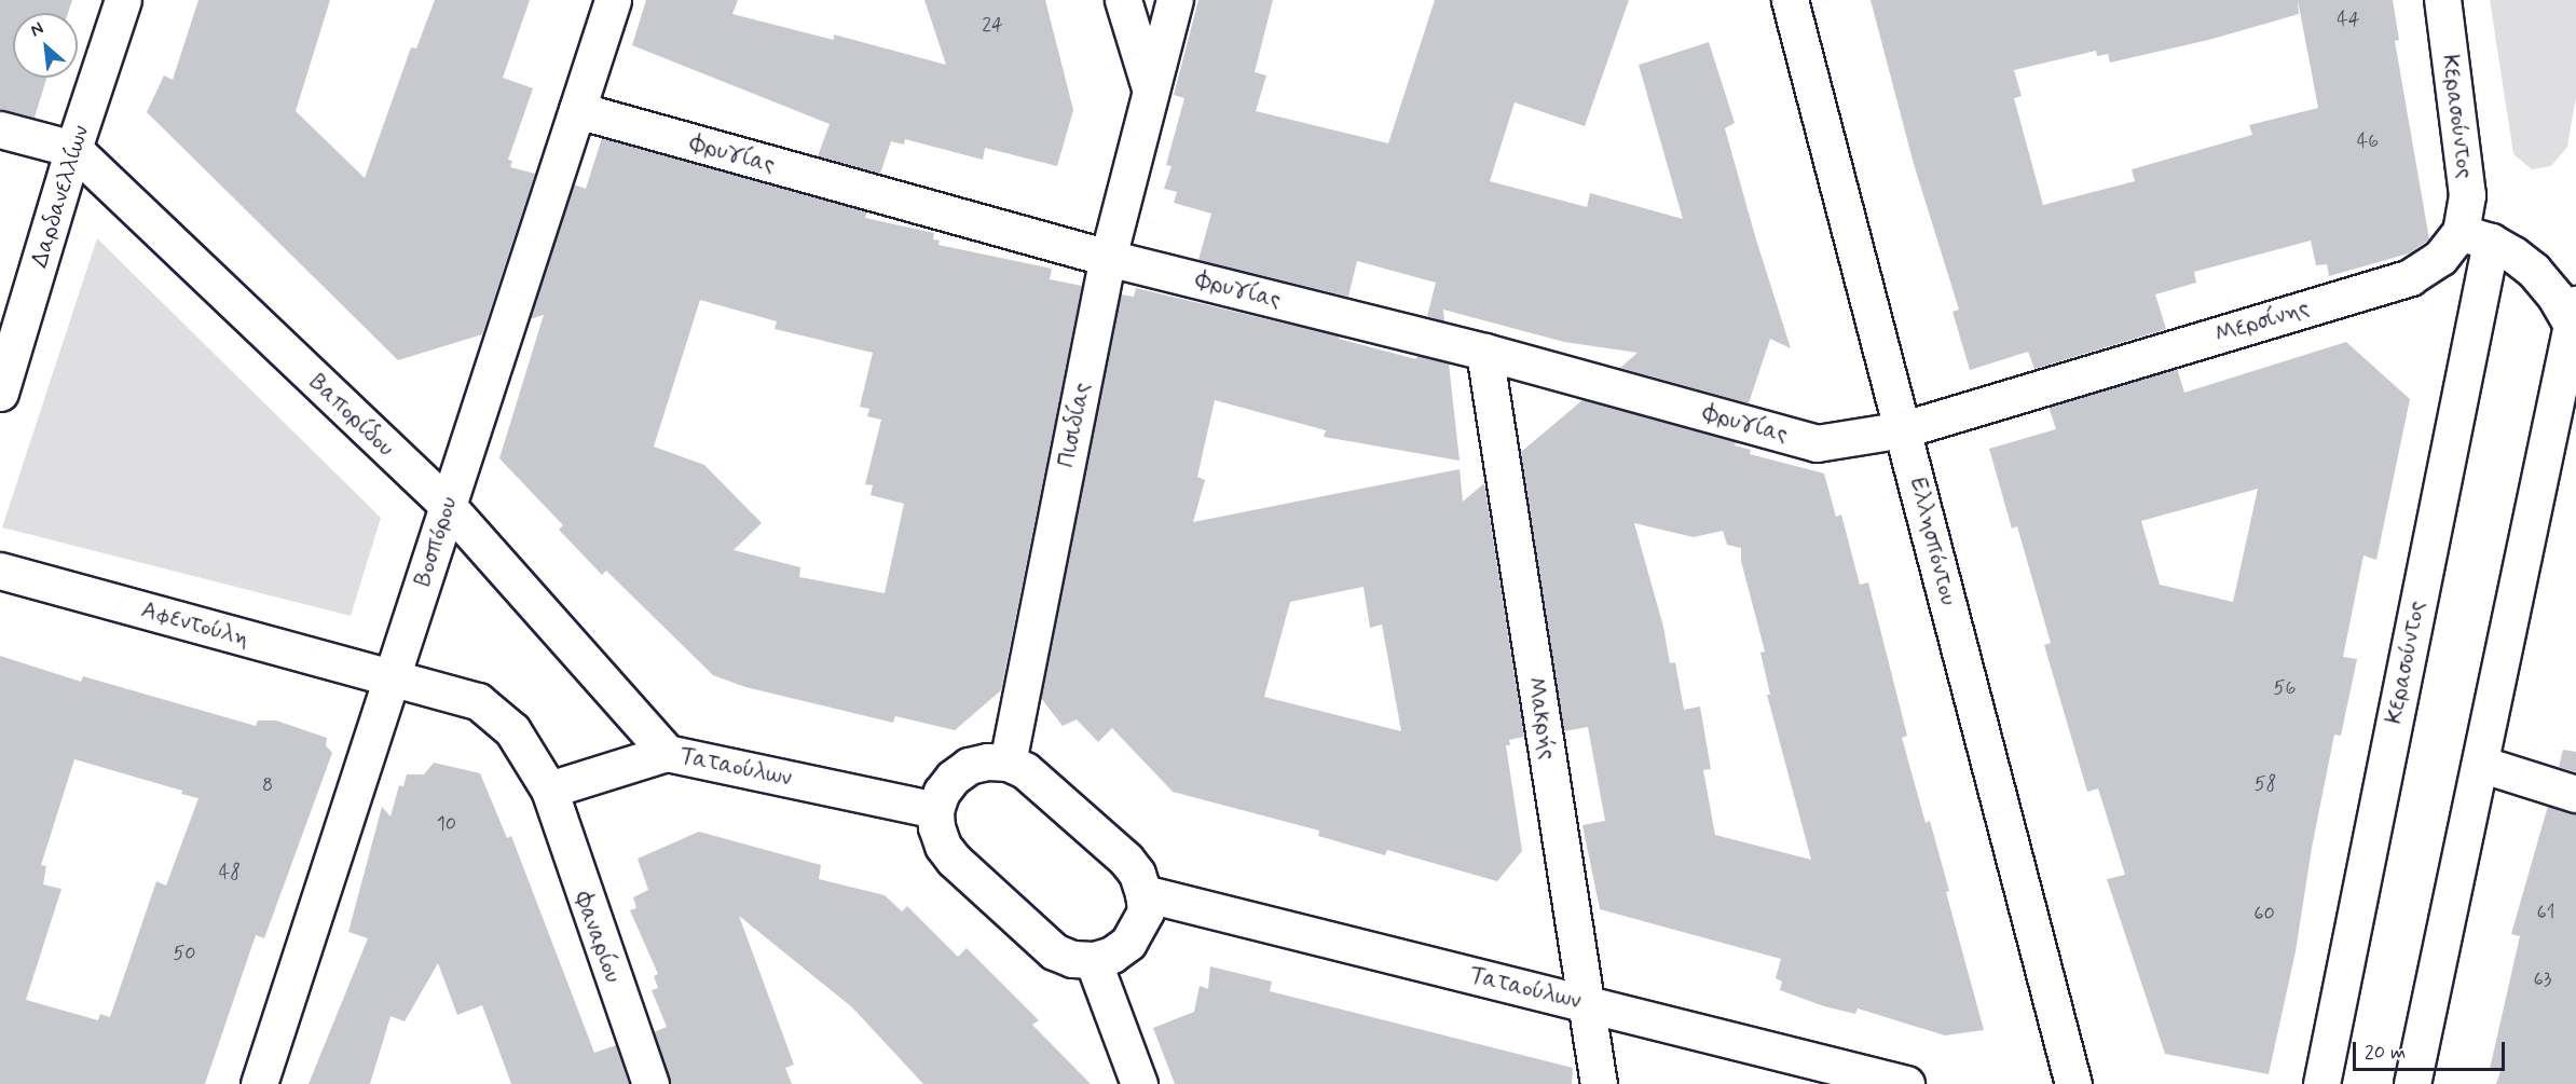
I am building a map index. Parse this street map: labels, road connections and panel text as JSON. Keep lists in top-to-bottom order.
{
  "streets": {
    "street": [
      "Κερασούντος",
      "Φρυγίας",
      "Δαρδανελλίων",
      "Μερσίνης",
      "Βαπορίδου",
      "Πισιδίας",
      "Βοσπόρου",
      "Ελλησπόντου",
      "Αφεντούλη",
      "Μακρής",
      "Ταταούλων",
      "Φαναρίου"
    ]
  },
  "crossings": [
    ["Κερασούντος", "Μερσίνης"],
    ["Φρυγίας", "Μερσίνης"],
    ["Φρυγίας", "Πισιδίας"],
    ["Φρυγίας", "Βοσπόρου"],
    ["Φρυγίας", "Ελλησπόντου"],
    ["Φρυγίας", "Μακρής"],
    ["Δαρδανελλίων", "Βαπορίδου"],
    ["Μερσίνης", "Ελλησπόντου"],
    ["Βαπορίδου", "Βοσπόρου"],
    ["Βαπορίδου", "Ταταούλων"],
    ["Βοσπόρου", "Αφεντούλη"],
    ["Μακρής", "Ταταούλων"],
    ["Ταταούλων", "Φαναρίου"]
  ],
  "house_numbers": [
    "44",
    "24",
    "46",
    "56",
    "58",
    "8",
    "10",
    "48",
    "61",
    "60",
    "50",
    "63"
  ],
  "scale_bar": "20 m",
  "north": "top left"
}
